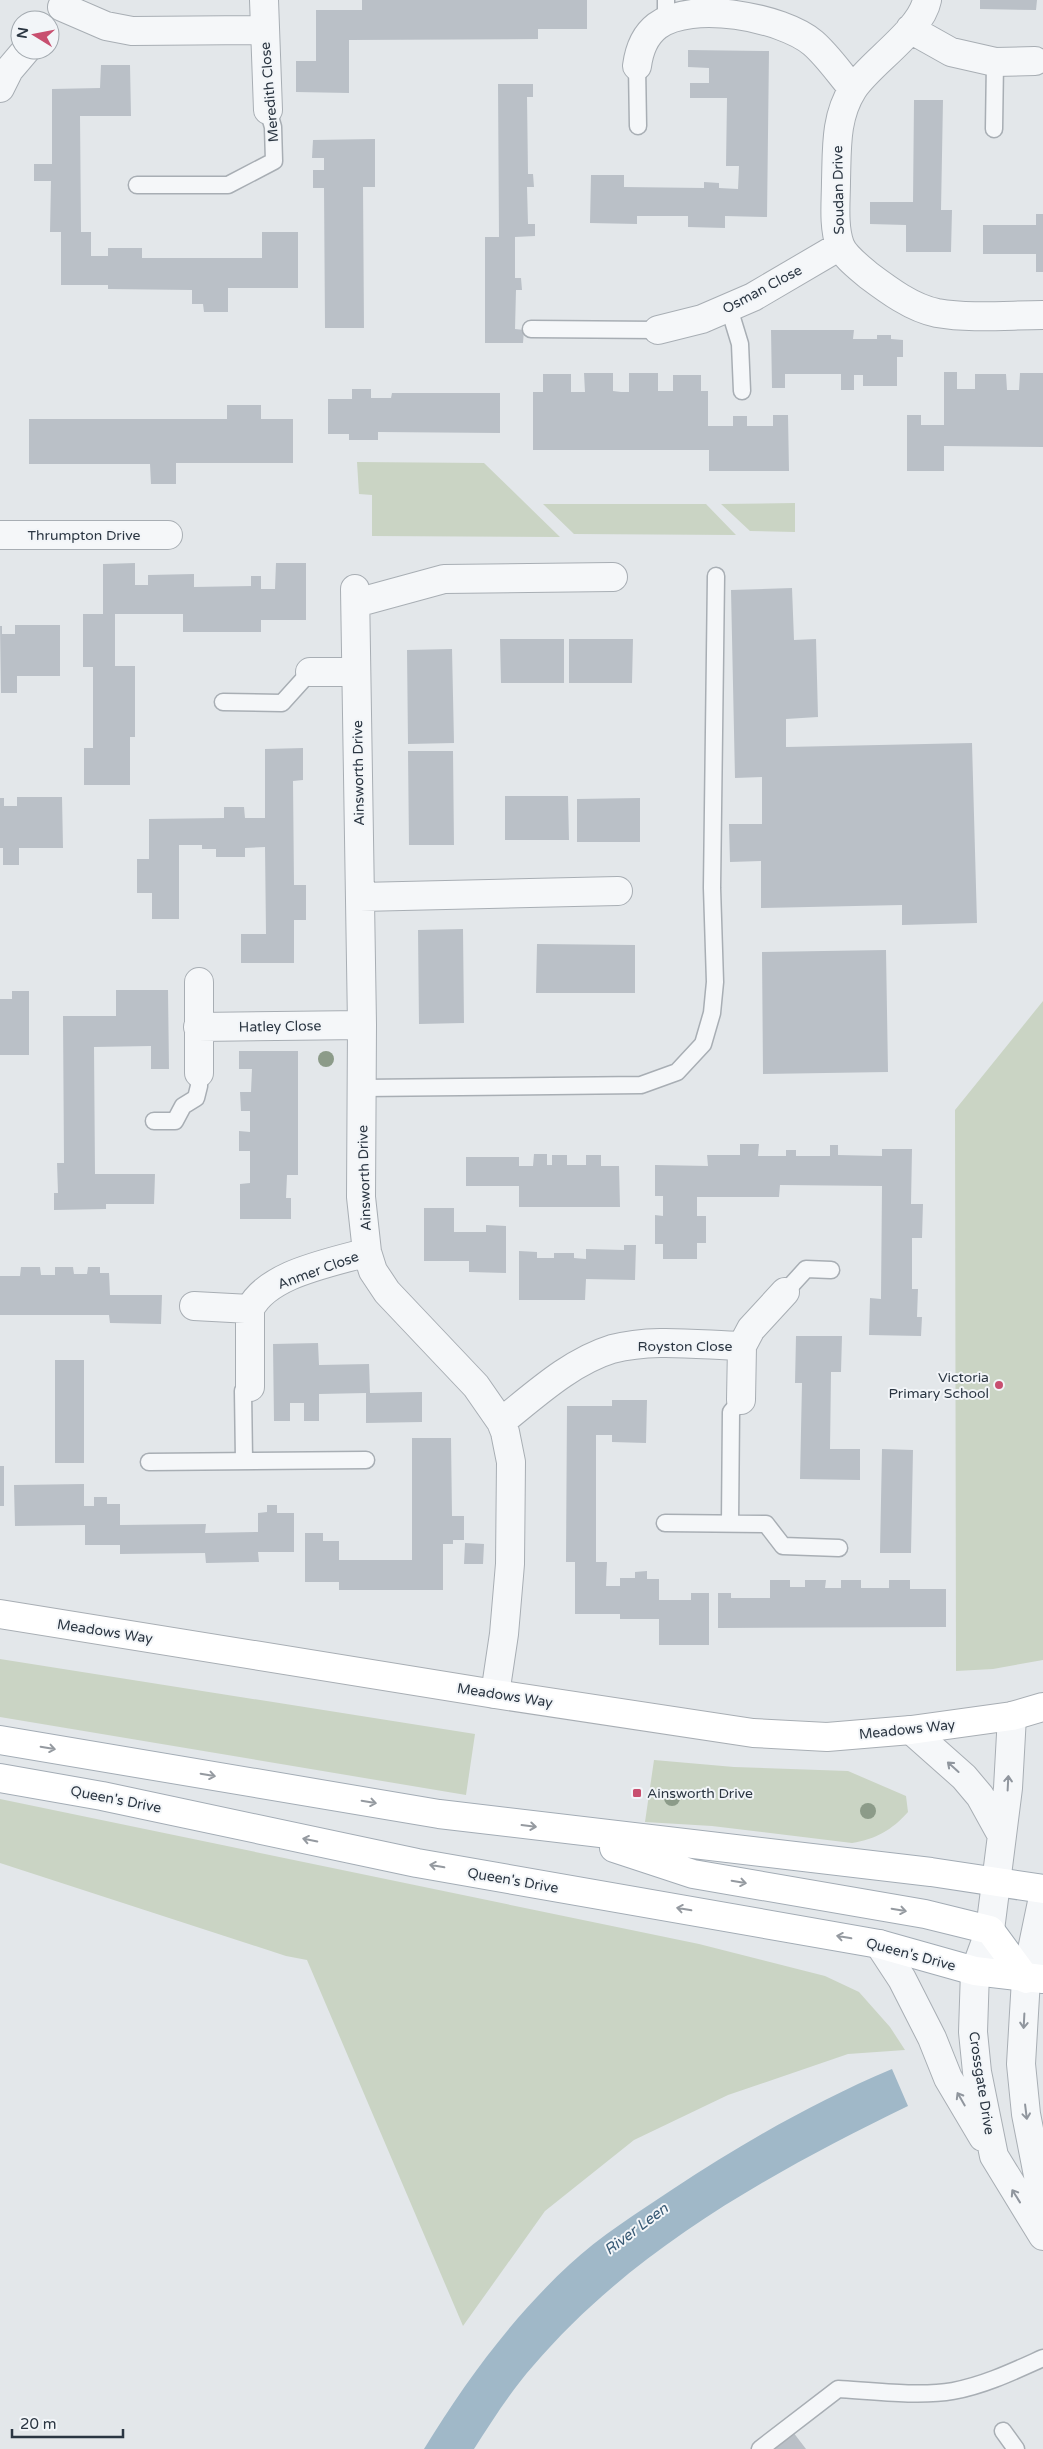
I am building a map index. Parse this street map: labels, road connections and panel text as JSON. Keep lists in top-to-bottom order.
{
  "streets": {
    "main road": ["Meadows Way", "Queen's Drive"],
    "street": [
      "Meredith Close",
      "Soudan Drive",
      "Osman Close",
      "Thrumpton Drive",
      "Ainsworth Drive",
      "Hatley Close",
      "Anmer Close",
      "Royston Close",
      "Crossgate Drive"
    ]
  },
  "crossings": [
    ["Soudan Drive", "Osman Close"],
    ["Ainsworth Drive", "Hatley Close"],
    ["Ainsworth Drive", "Anmer Close"],
    ["Ainsworth Drive", "Royston Close"],
    ["Ainsworth Drive", "Meadows Way"],
    ["Meadows Way", "Crossgate Drive"],
    ["Queen's Drive", "Crossgate Drive"]
  ],
  "water": ["River Leen"],
  "places": {
    "other": ["Victoria Primary School"],
    "transit": ["Ainsworth Drive"]
  },
  "scale_bar": "20 m",
  "north": "left"
}
